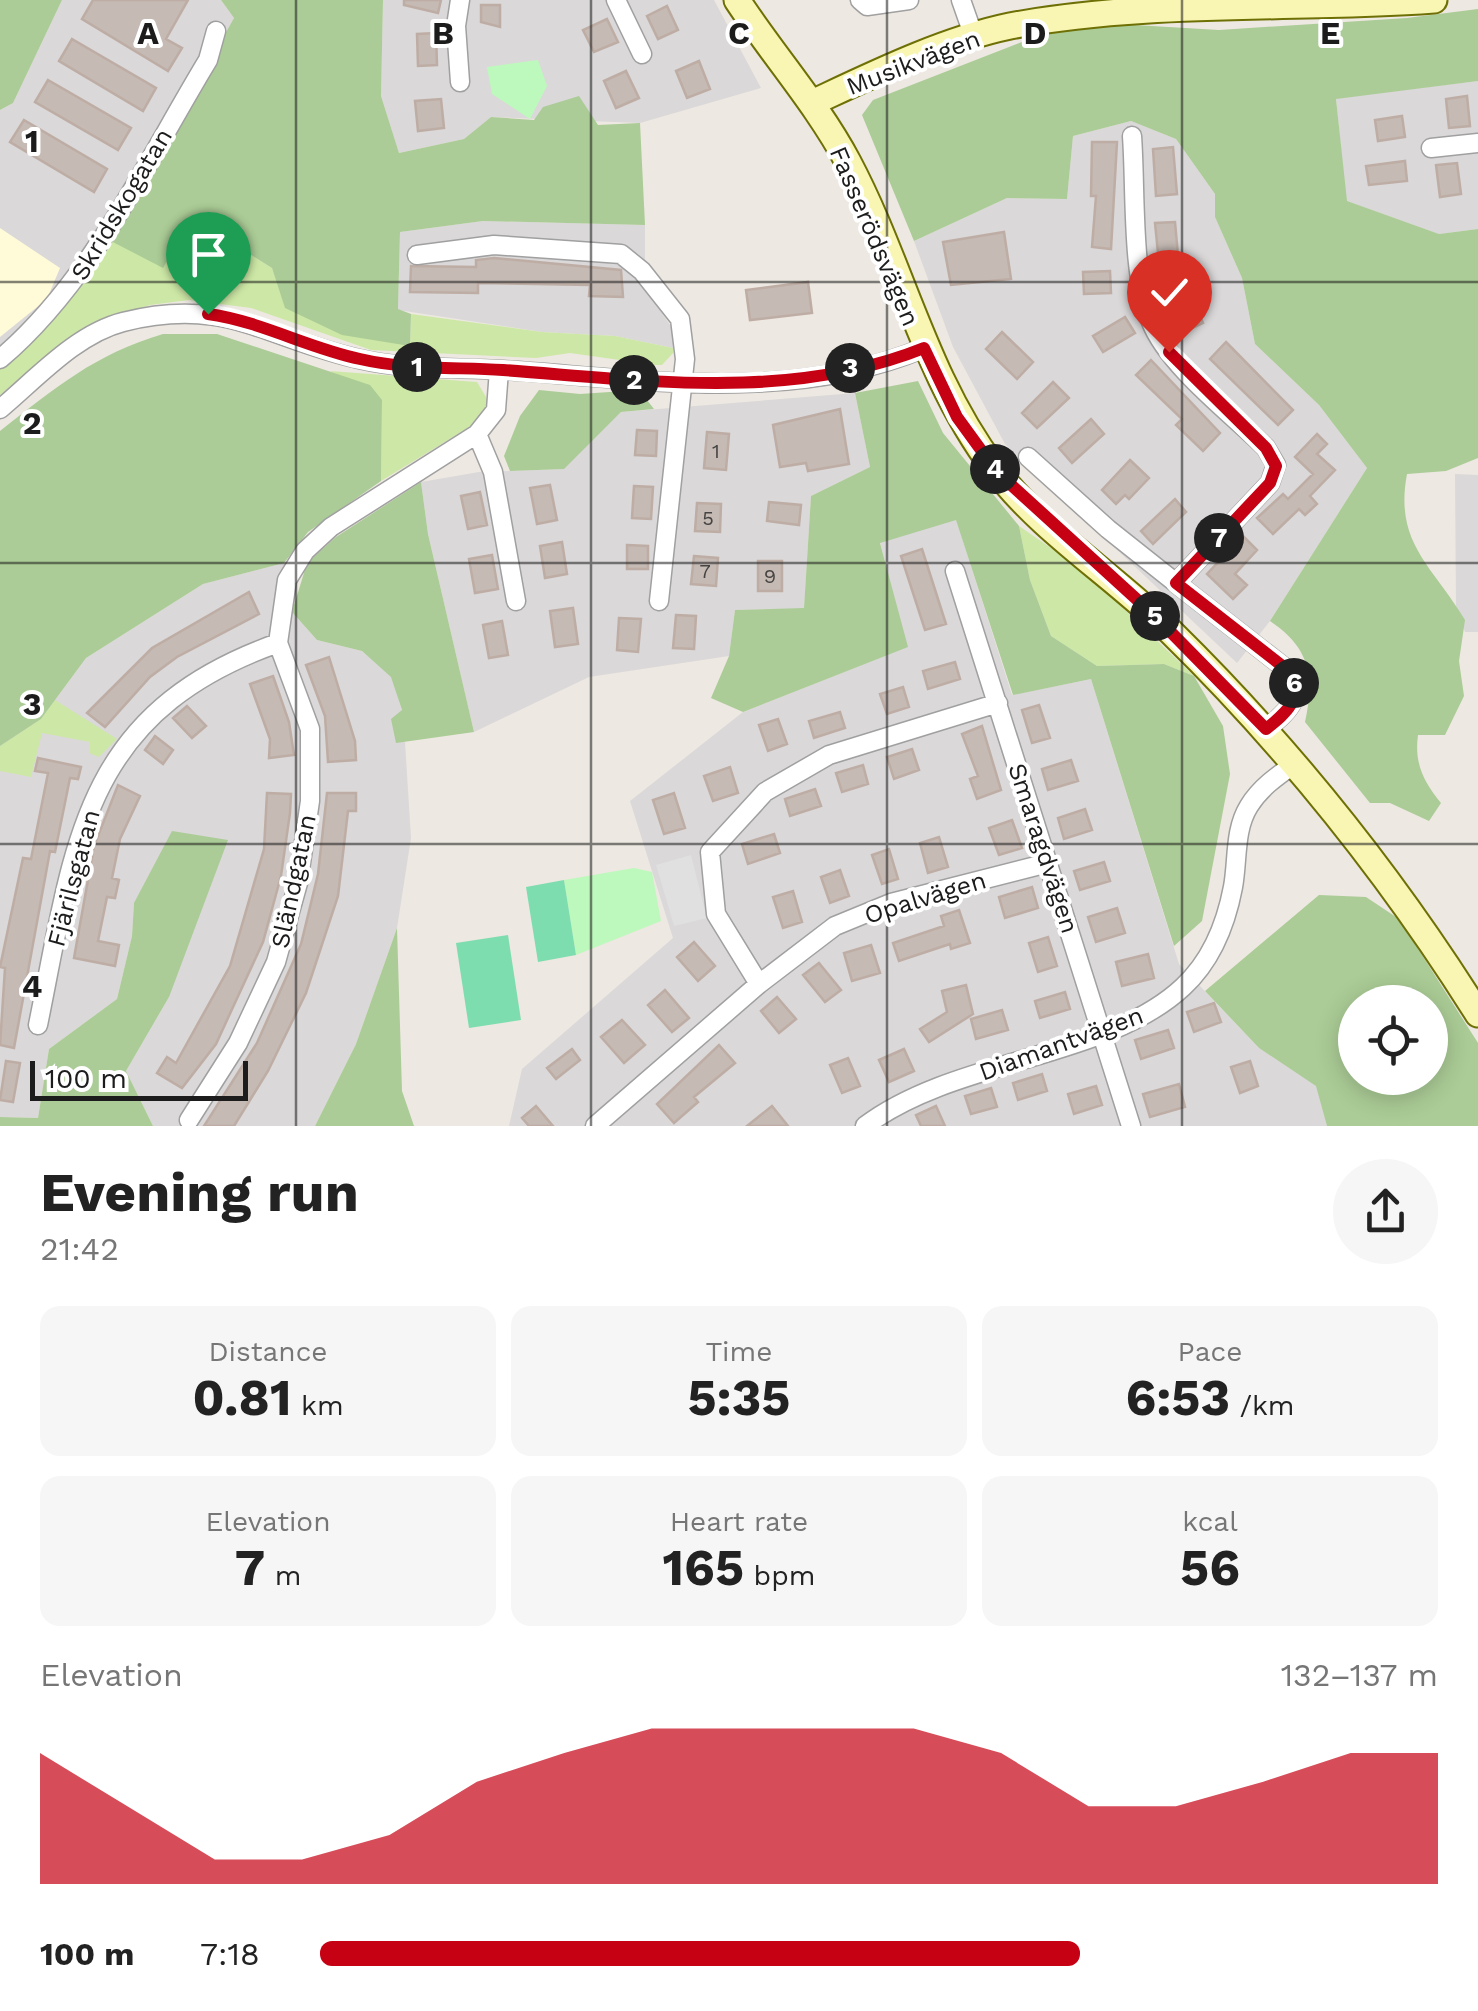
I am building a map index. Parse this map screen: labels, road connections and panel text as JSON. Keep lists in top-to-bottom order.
{
  "streets": {
    "street": [
      "Musikvägen",
      "Skridskogatan",
      "Fasserödsvägen",
      "Smaragdvägen",
      "Fjärilsgatan",
      "Sländgatan",
      "Opalvägen",
      "Diamantvägen"
    ]
  },
  "crossings": [
    ["Musikvägen", "Fasserödsvägen"],
    ["Fasserödsvägen", "Diamantvägen"],
    ["Smaragdvägen", "Opalvägen"],
    ["Smaragdvägen", "Diamantvägen"],
    ["Fjärilsgatan", "Sländgatan"]
  ],
  "house_numbers": [
    "1",
    "5",
    "7",
    "9"
  ],
  "scale_bar": "100 m",
  "page": {
    "pins": [
      "1",
      "3",
      "2",
      "4",
      "7",
      "5",
      "6"
    ],
    "scale": "100 m",
    "heading": ["Evening run", "21:42"],
    "stats": [
      ["Distance", "0.81 km"],
      ["Time", "5:35"],
      ["Pace", "6:53 /km"],
      ["Elevation", "7 m"],
      ["Heart rate", "165 bpm"],
      ["kcal", "56"]
    ],
    "chart": ["Elevation", "132–137 m"],
    "list": [
      {
        "name": "100 m",
        "note": "7:18"
      }
    ]
  },
  "grid": {
    "columns": [
      "A",
      "B",
      "C",
      "D",
      "E"
    ],
    "rows": [
      "1",
      "2",
      "3",
      "4"
    ]
  }
}
